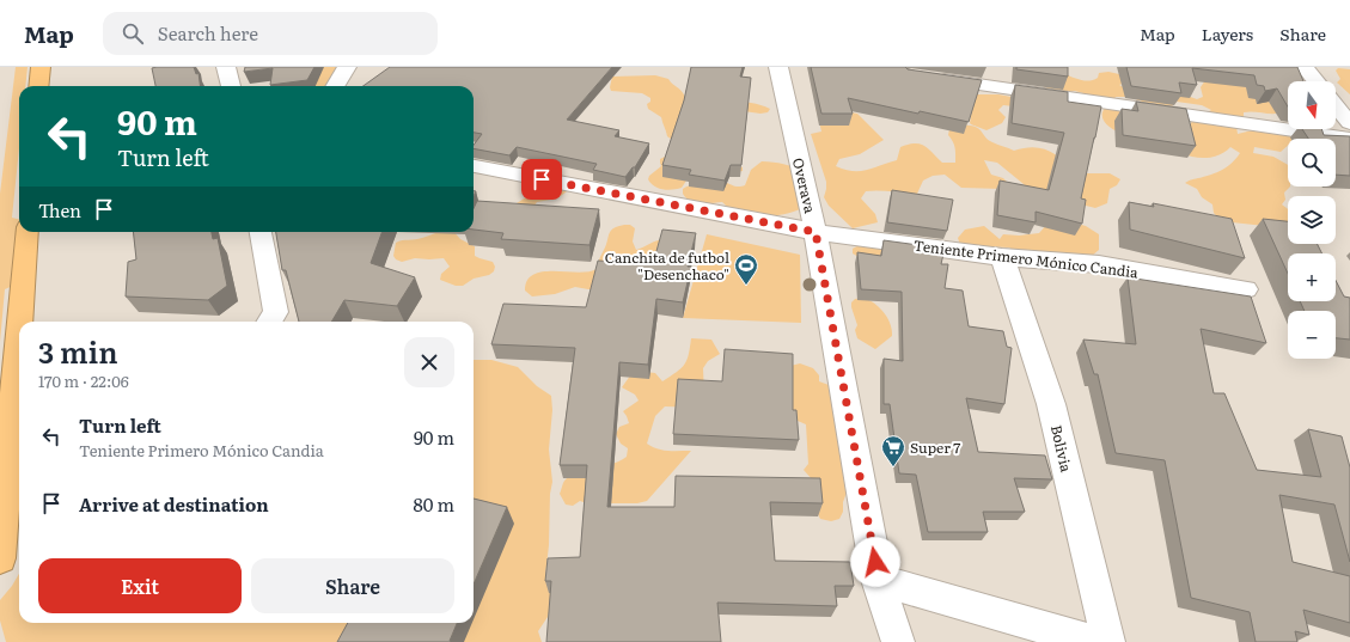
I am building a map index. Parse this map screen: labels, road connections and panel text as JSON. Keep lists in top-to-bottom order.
{
  "streets": {
    "street": ["Overava", "Teniente Primero Mónico Candia", "Bolivia"]
  },
  "crossings": [
    ["Overava", "Teniente Primero Mónico Candia"],
    ["Teniente Primero Mónico Candia", "Bolivia"]
  ],
  "places": {
    "sports": ["Canchita de futbol \"Desenchaco\""],
    "supermarket": ["Super 7"]
  },
  "north": "bottom",
  "page": {
    "header": "Map",
    "search": "Search here",
    "nav": ["Map", "Layers", "Share"],
    "map_buttons": ["+", "−"],
    "turn": ["90 m", "Turn left"],
    "then": "Then",
    "heading": ["3 min", "170 m · 22:06"],
    "list": [
      {
        "name": "Turn left",
        "note": "Teniente Primero Mónico Candia",
        "value": "90 m"
      },
      {
        "name": "Arrive at destination",
        "value": "80 m"
      }
    ],
    "buttons": ["Exit", "Share"]
  }
}
